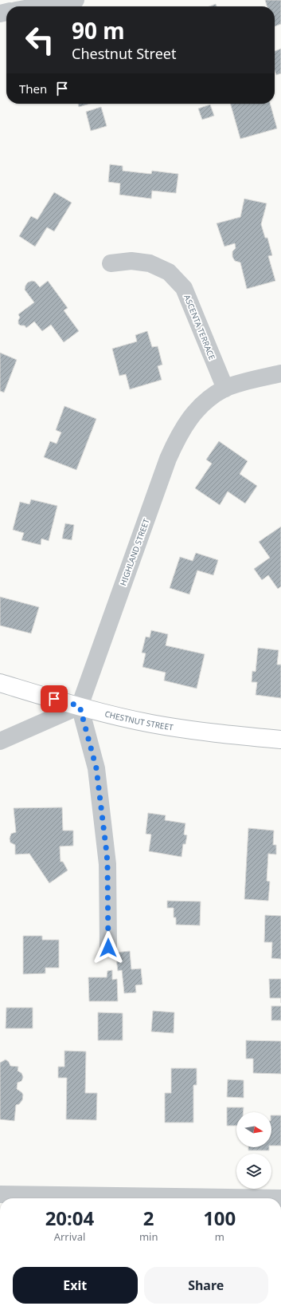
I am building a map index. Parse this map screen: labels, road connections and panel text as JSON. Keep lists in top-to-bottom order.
{
  "streets": {
    "main road": ["CHESTNUT STREET"],
    "street": ["ASCENTA TERRACE", "HIGHLAND STREET"]
  },
  "crossings": [
    ["ASCENTA TERRACE", "HIGHLAND STREET"],
    ["HIGHLAND STREET", "CHESTNUT STREET"]
  ],
  "north": "right",
  "page": {
    "turn": ["90 m", "Chestnut Street"],
    "then": "Then",
    "eta": [
      "20:04",
      "Arrival",
      "2",
      "min",
      "100",
      "m"
    ],
    "buttons": ["Exit", "Share"]
  }
}
